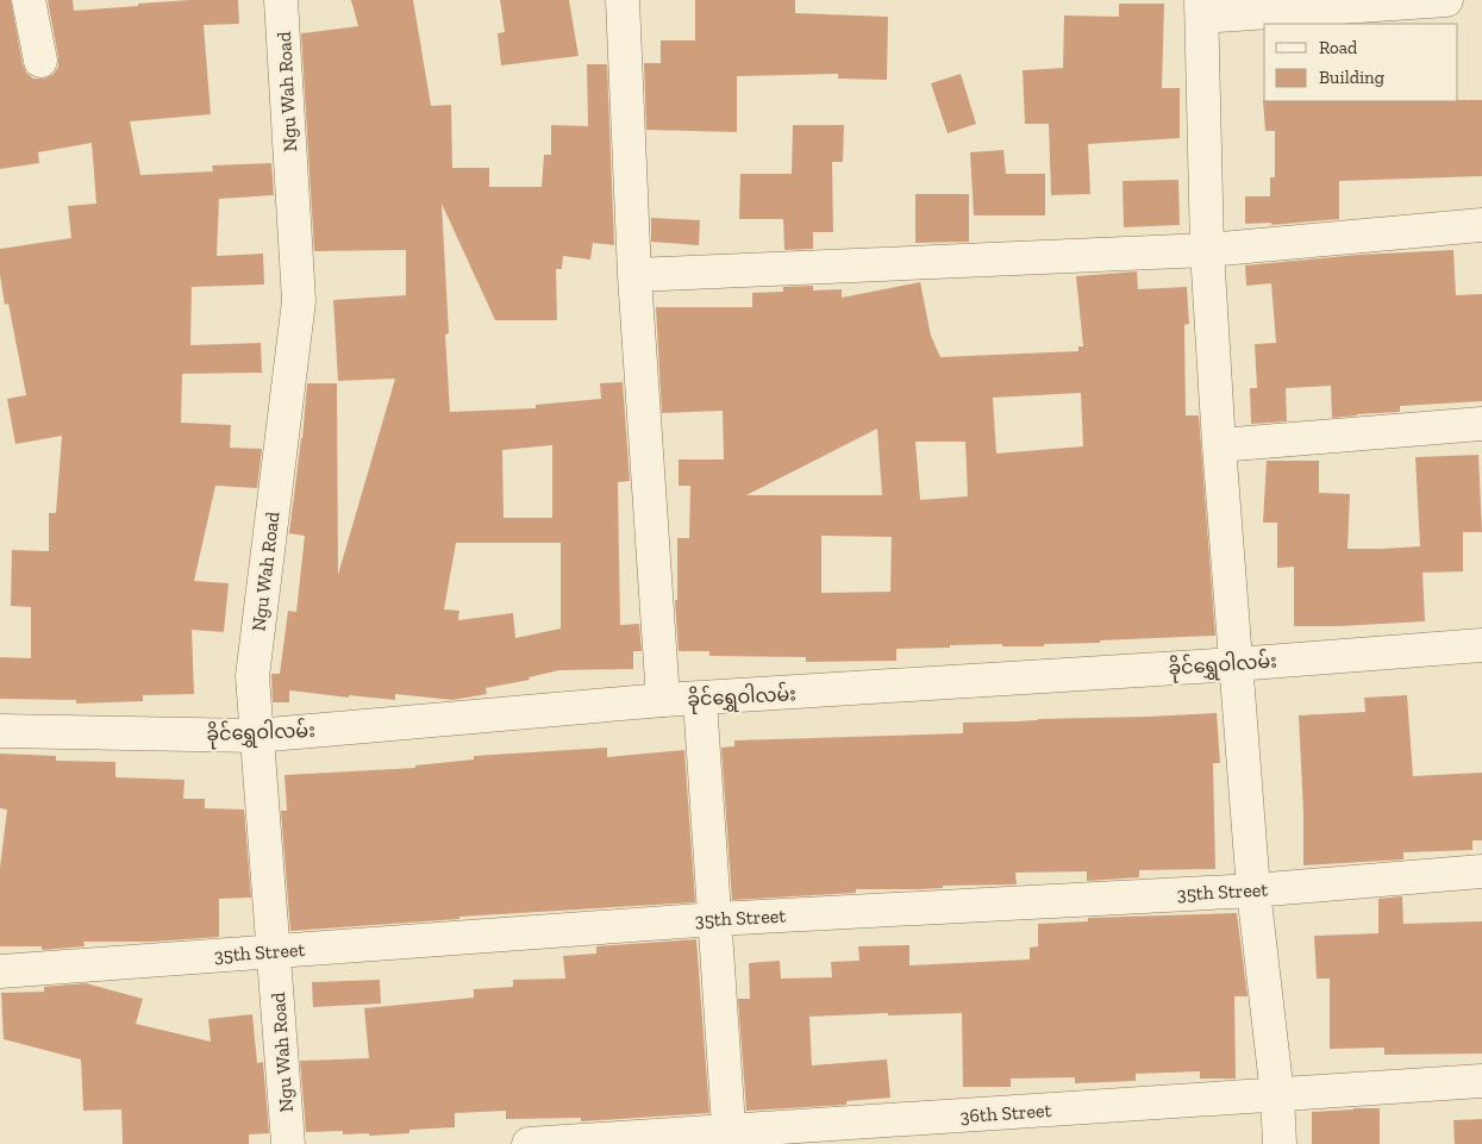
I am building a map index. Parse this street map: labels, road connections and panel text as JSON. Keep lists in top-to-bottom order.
{
  "streets": {
    "street": [
      "Ngu Wah Road",
      "ခိုင်ရွှေဝါလမ်း",
      "35th Street",
      "36th Street"
    ]
  },
  "crossings": [
    ["Ngu Wah Road", "ခိုင်ရွှေဝါလမ်း"],
    ["Ngu Wah Road", "35th Street"]
  ],
  "legend": ["Road", "Building"]
}
